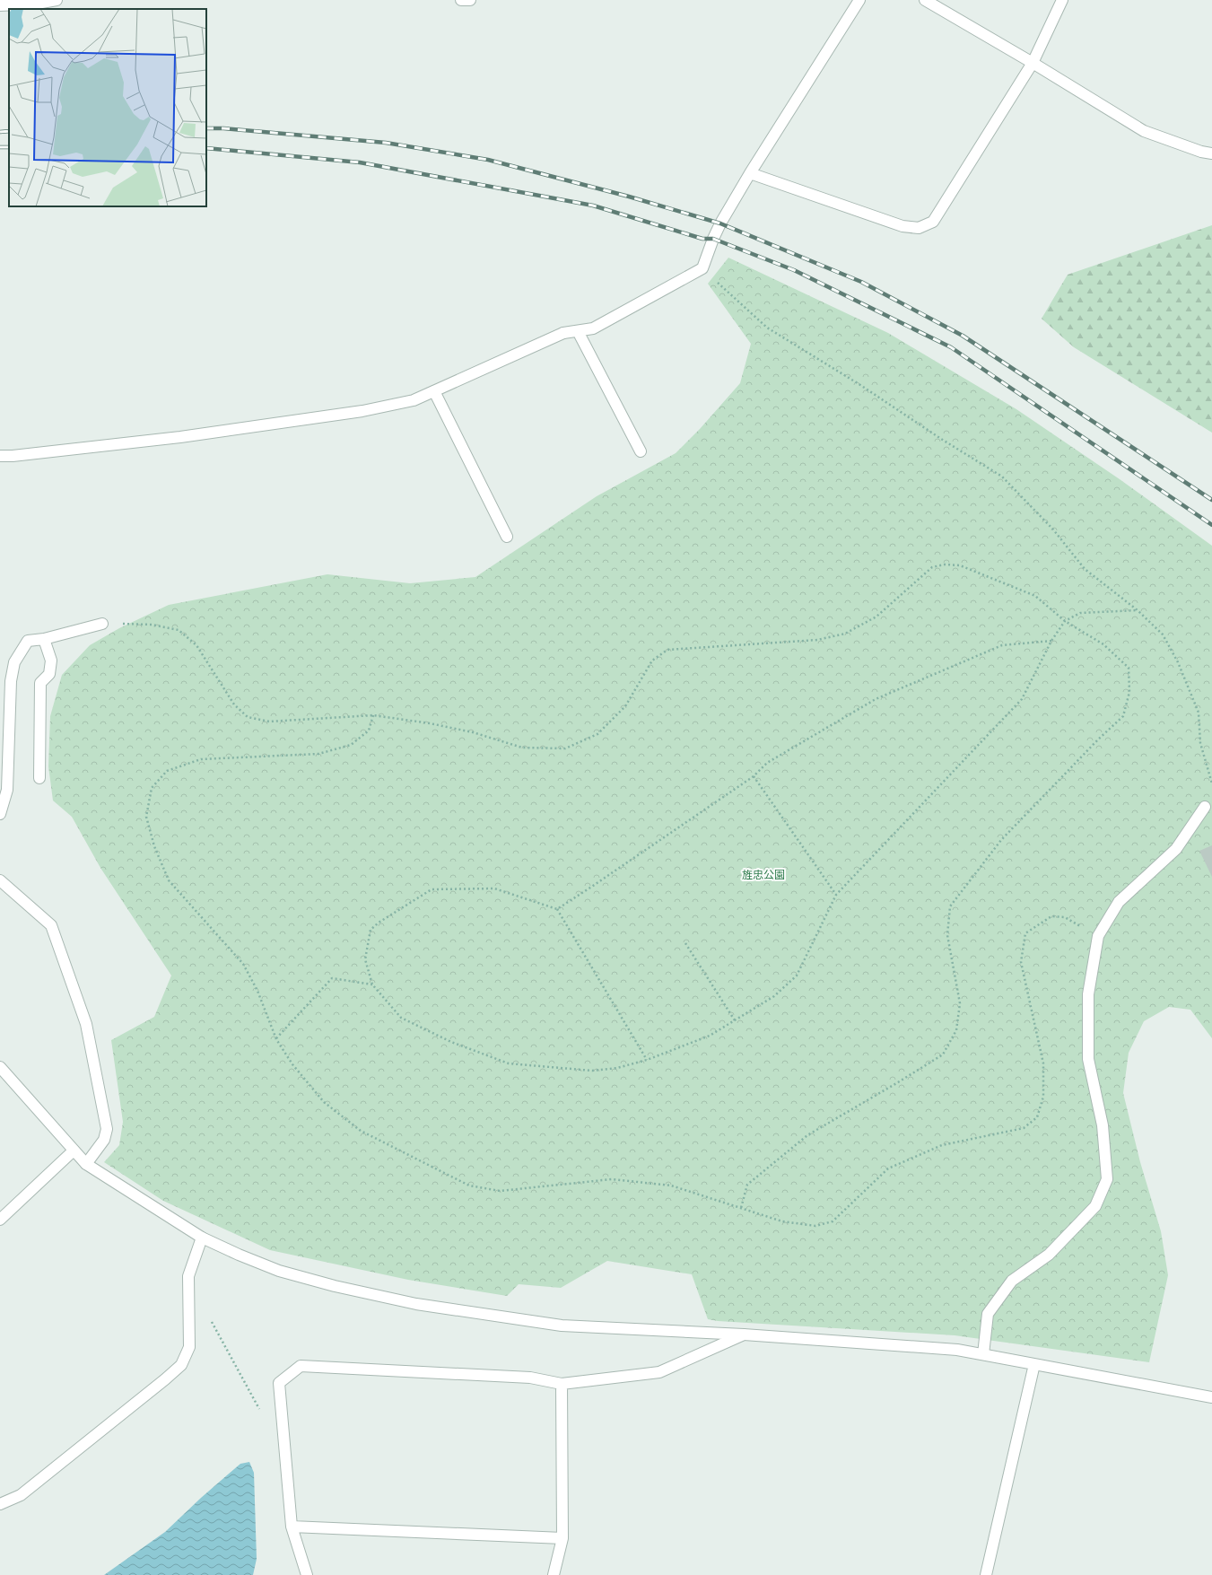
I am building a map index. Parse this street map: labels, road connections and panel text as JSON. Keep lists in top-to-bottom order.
{
  "parks": ["旌忠公園"]
}
